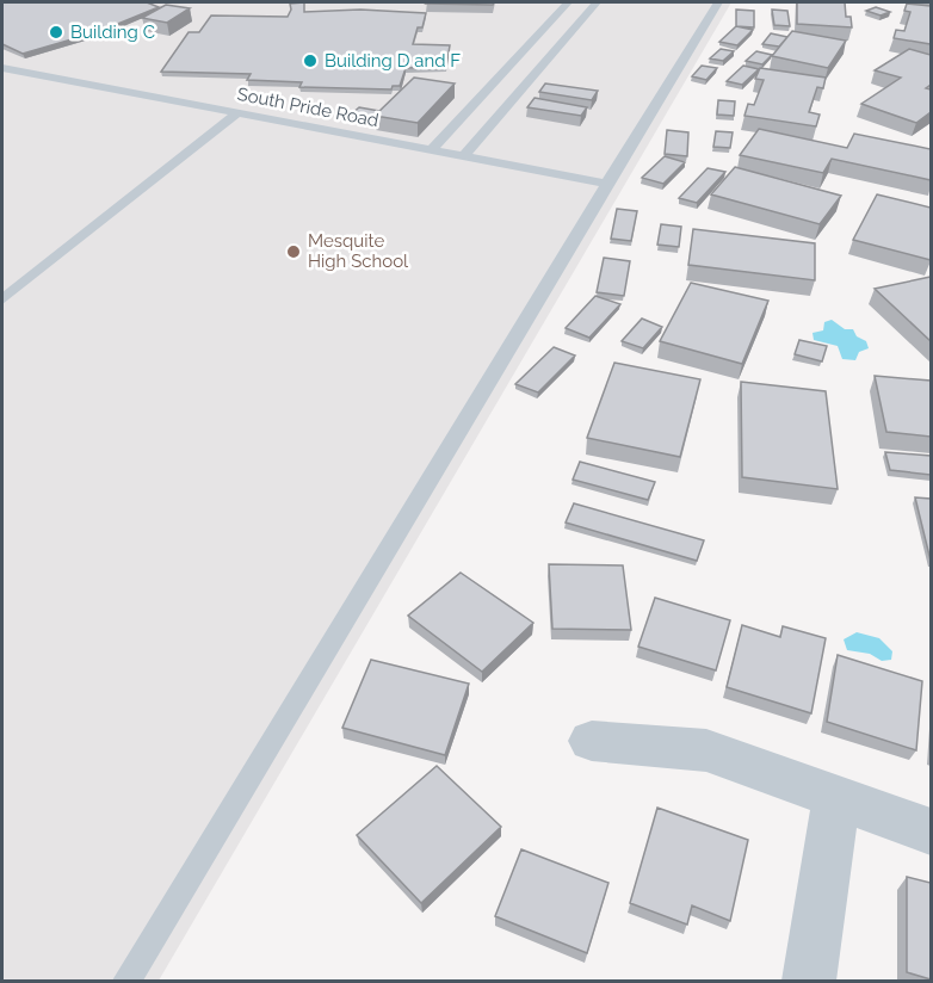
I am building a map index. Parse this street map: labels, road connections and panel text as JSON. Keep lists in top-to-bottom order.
{
  "streets": {
    "lane": ["South Pride Road"]
  },
  "places": ["Building C", "Building D and F", "Mesquite High School"]
}
